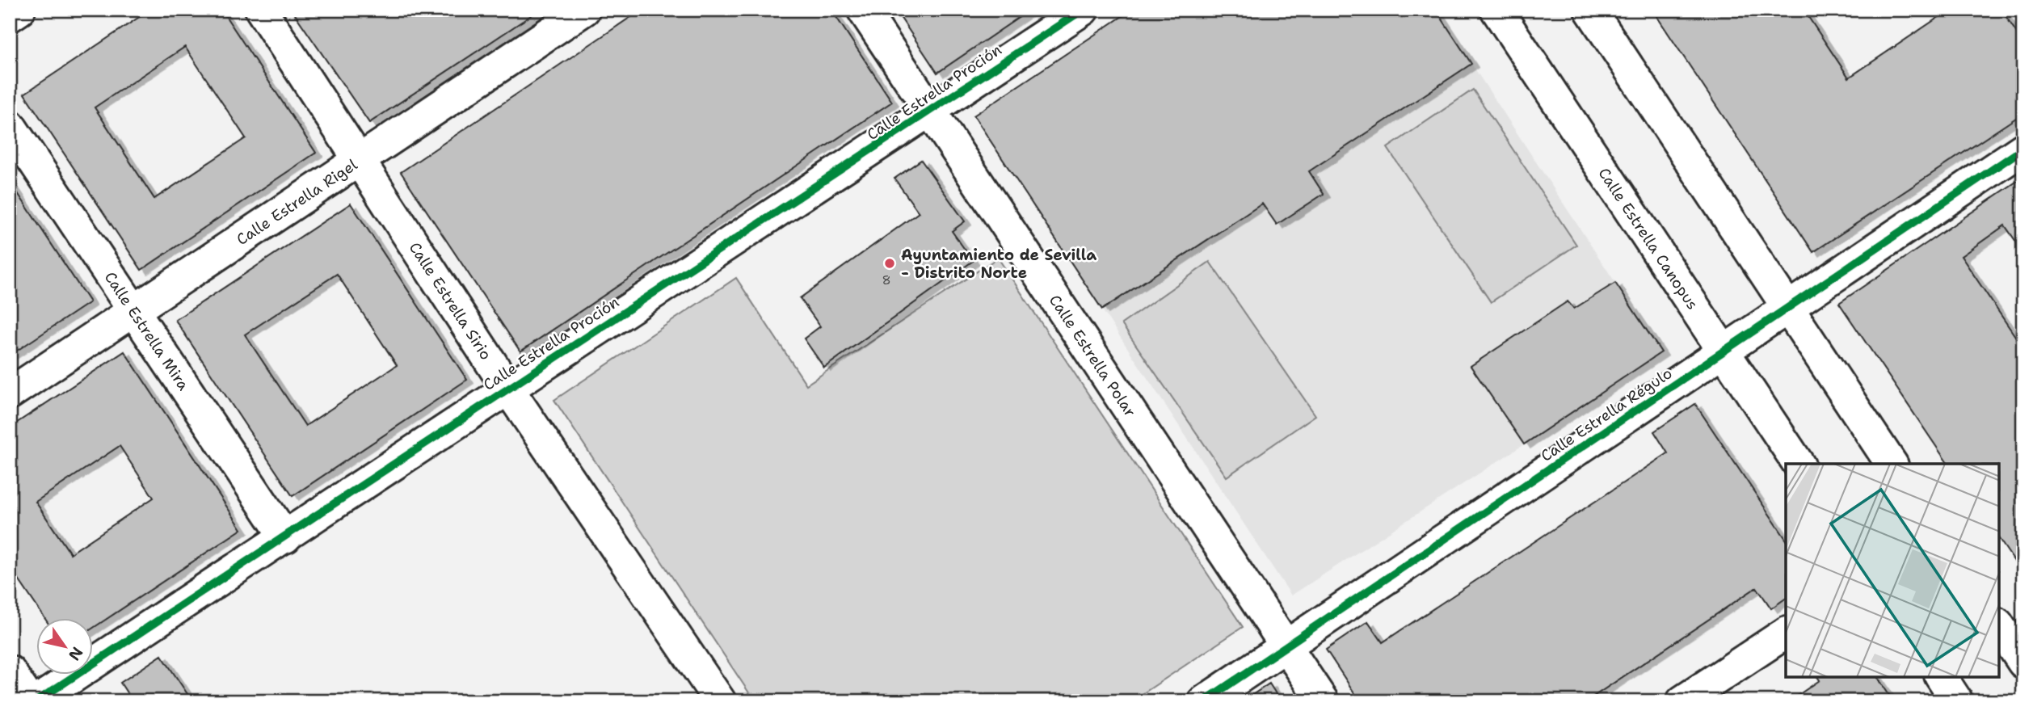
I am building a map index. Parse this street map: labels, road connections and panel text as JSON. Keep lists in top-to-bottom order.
{
  "streets": {
    "street": [
      "Calle Estrella Proción",
      "Calle Estrella Rigel",
      "Calle Estrella Canopus",
      "Calle Estrella Sirio",
      "Calle Estrella Mira",
      "Calle Estrella Polar",
      "Calle Estrella Régulo"
    ]
  },
  "crossings": [
    ["Calle Estrella Proción", "Calle Estrella Sirio"],
    ["Calle Estrella Proción", "Calle Estrella Mira"],
    ["Calle Estrella Proción", "Calle Estrella Polar"],
    ["Calle Estrella Rigel", "Calle Estrella Sirio"],
    ["Calle Estrella Rigel", "Calle Estrella Mira"],
    ["Calle Estrella Canopus", "Calle Estrella Régulo"],
    ["Calle Estrella Polar", "Calle Estrella Régulo"]
  ],
  "places": ["Ayuntamiento de Sevilla - Distrito Norte"],
  "house_numbers": ["8"],
  "north": "bottom right"
}
